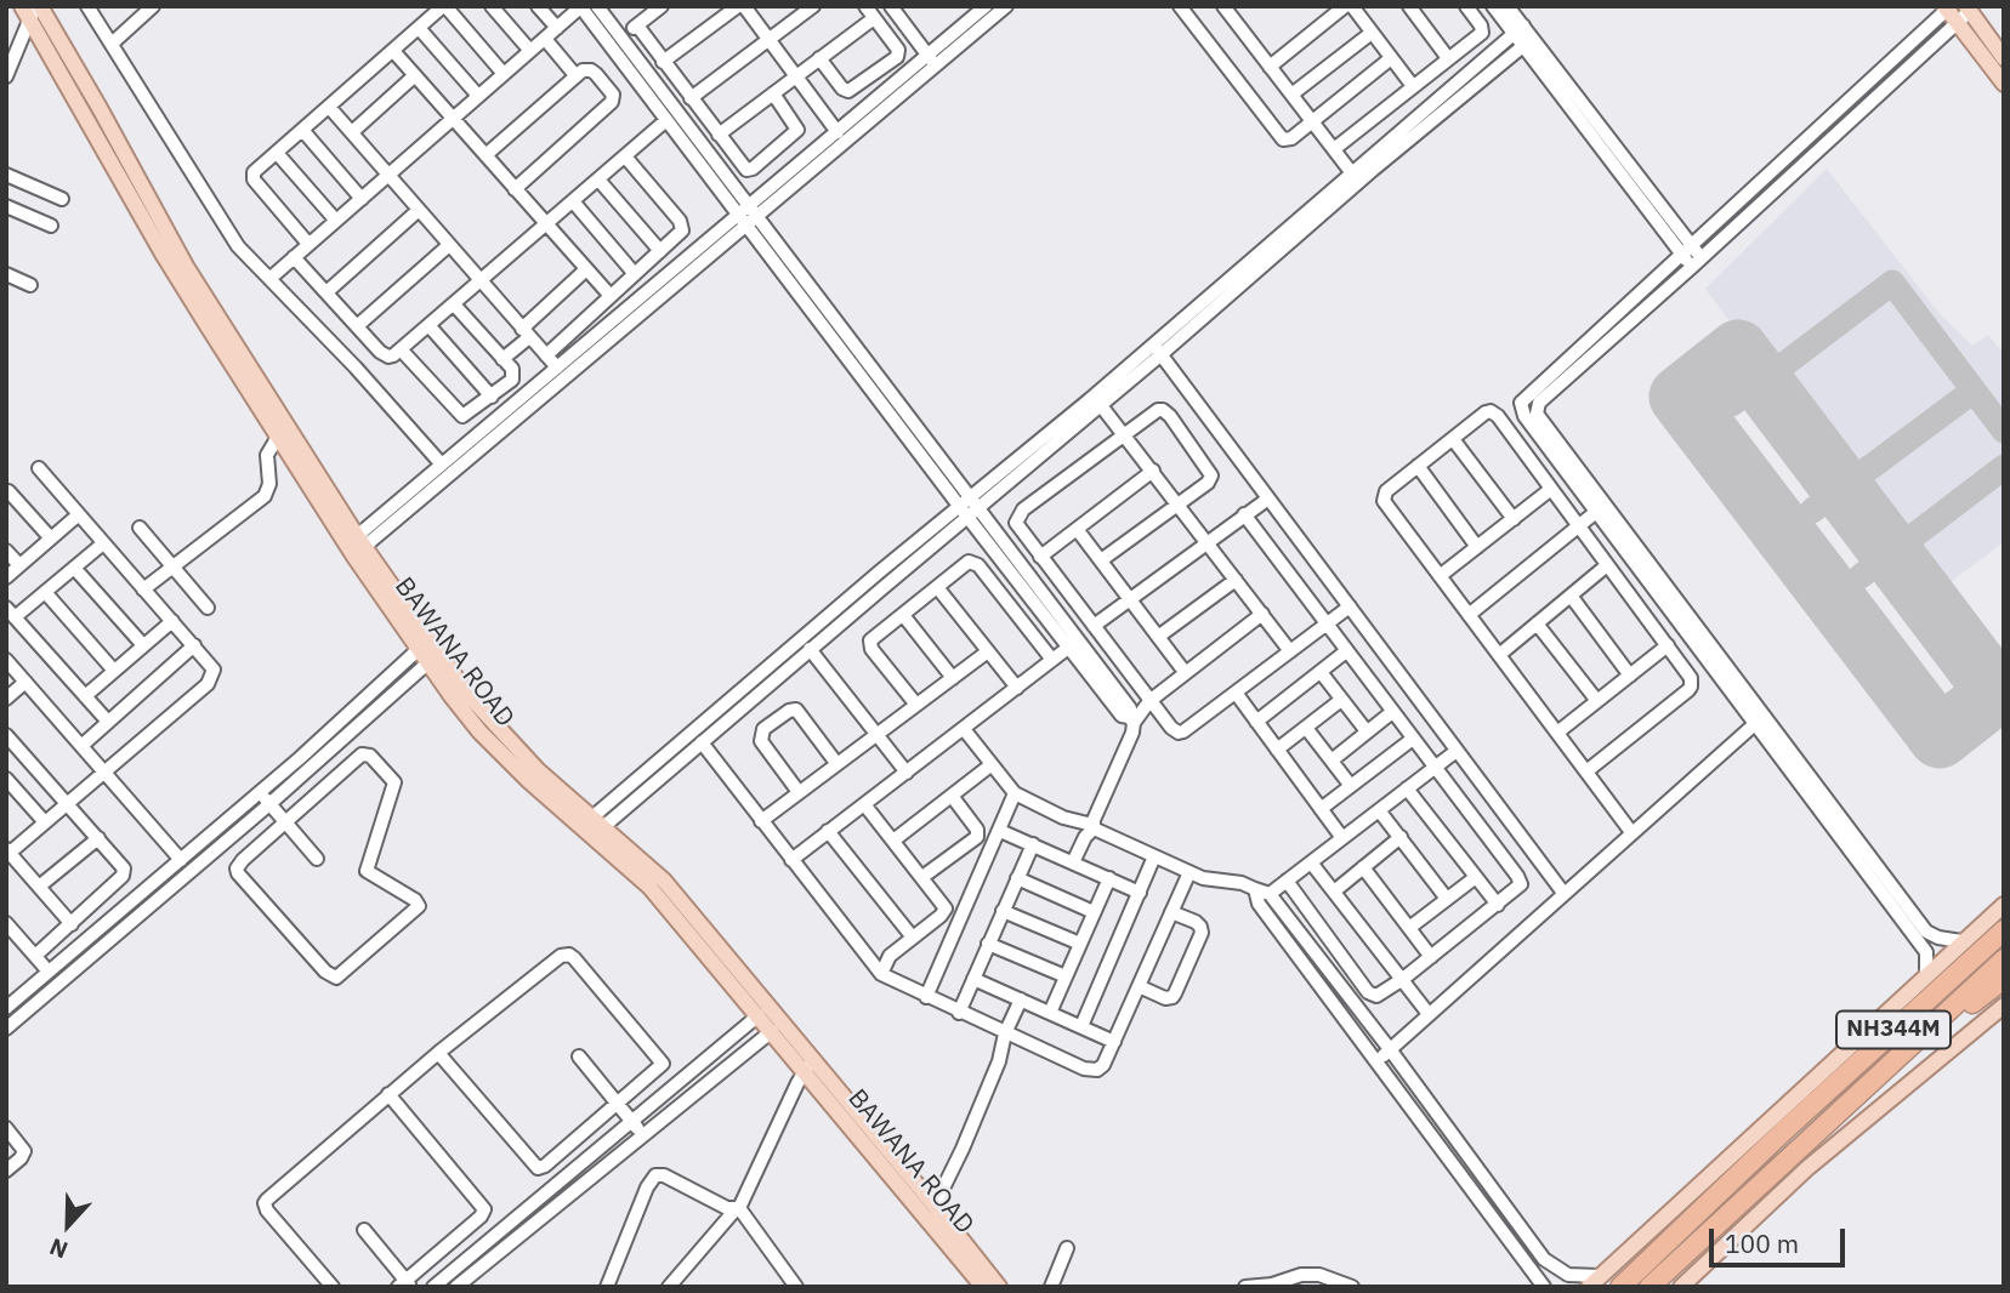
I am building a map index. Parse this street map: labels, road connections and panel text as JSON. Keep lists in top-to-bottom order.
{
  "streets": {
    "highway": ["NH344M"],
    "main road": ["BAWANA ROAD"]
  },
  "scale_bar": "100 m",
  "north": "bottom"
}
